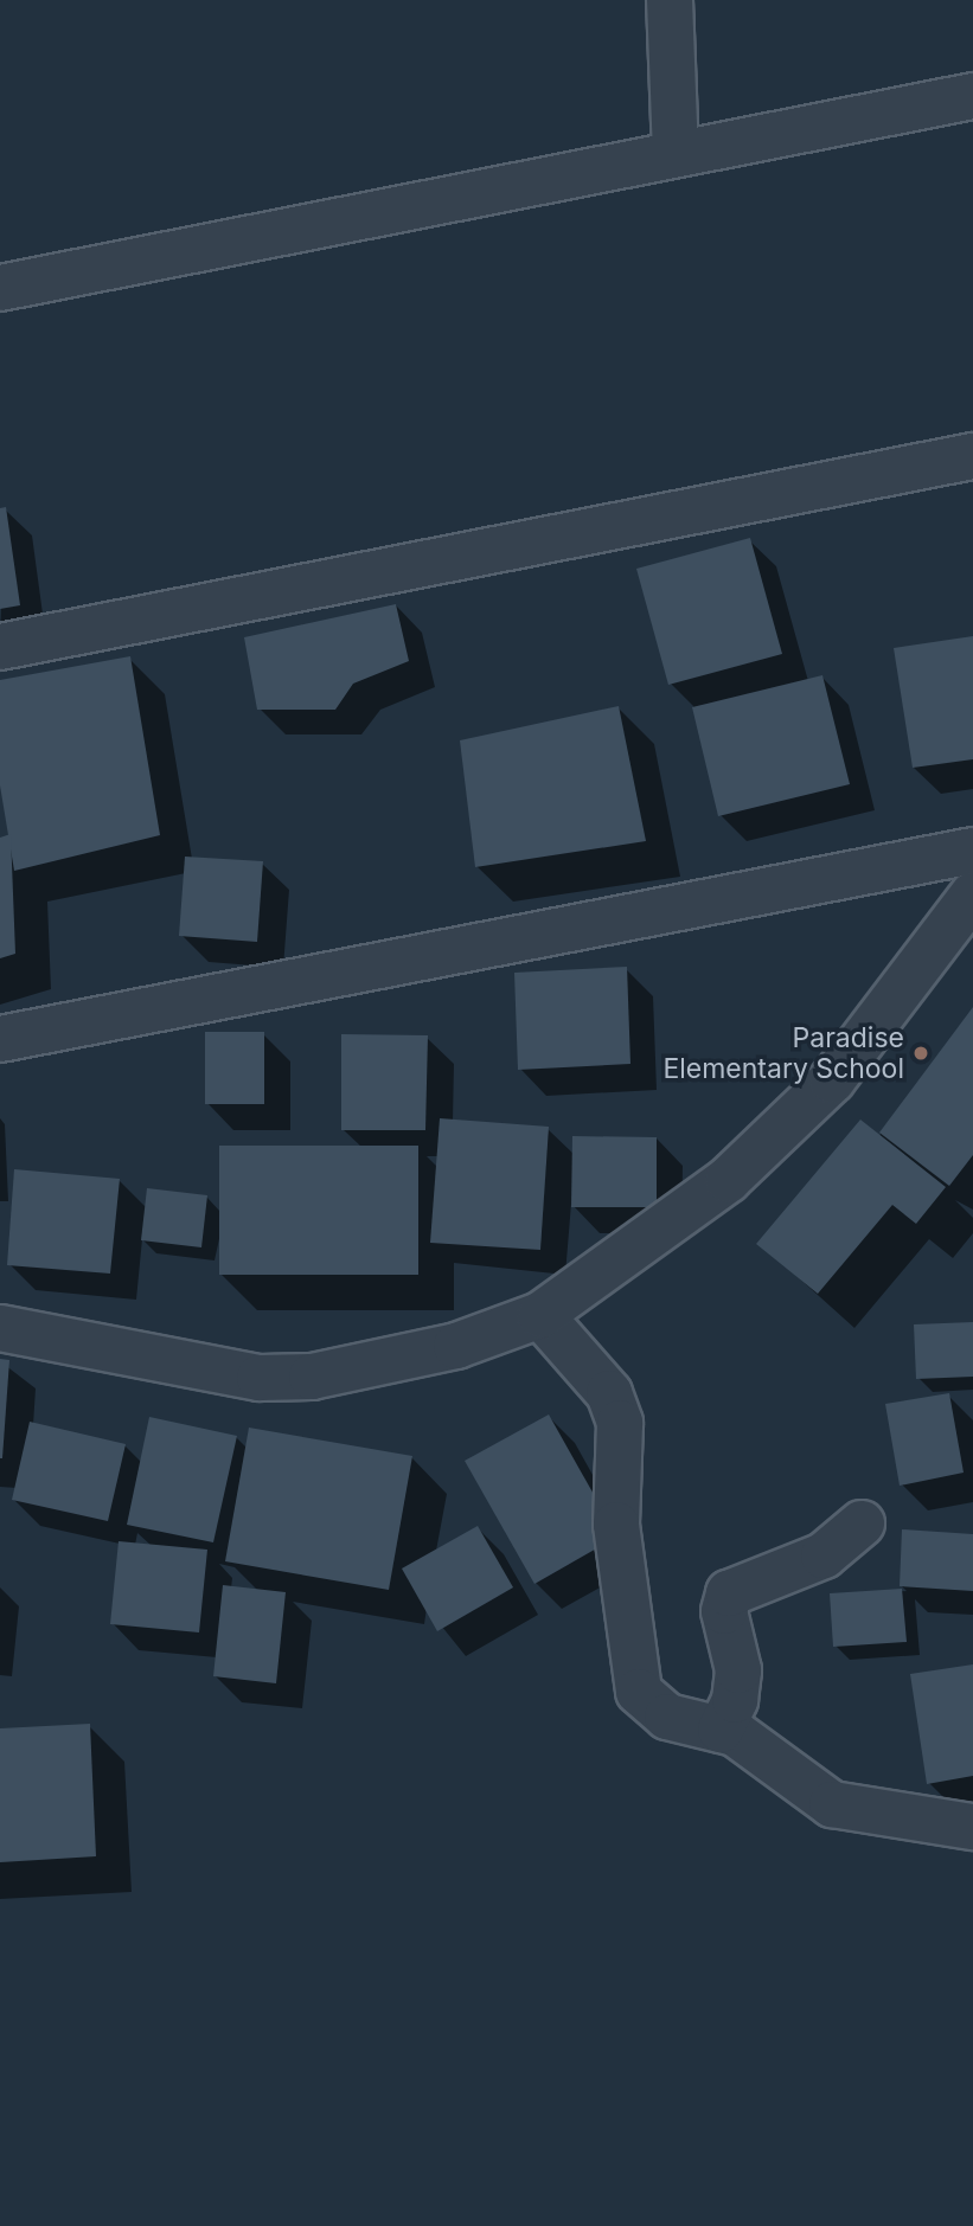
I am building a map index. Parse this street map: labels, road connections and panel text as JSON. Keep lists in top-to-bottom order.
{
  "places": ["Paradise Elementary School"]
}
